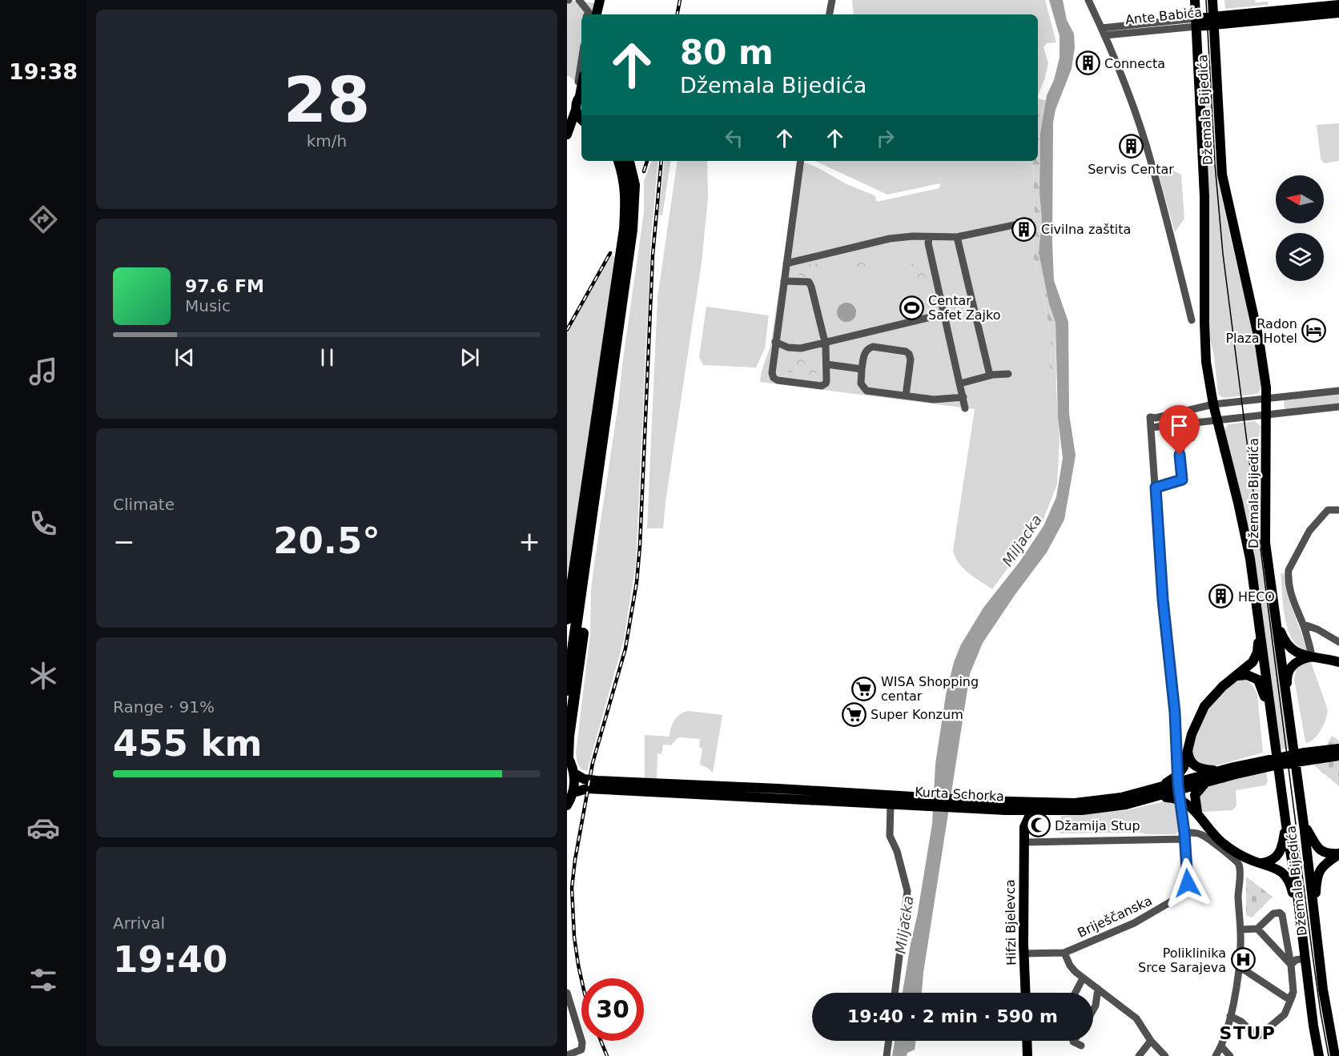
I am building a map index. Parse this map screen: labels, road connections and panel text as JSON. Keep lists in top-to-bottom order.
{
  "streets": {
    "main road": [
      "Ante Babića",
      "Džemala Bijedića",
      "Kurta Schorka",
      "Hifzi Bjelevca"
    ],
    "street": ["Briješčanska"]
  },
  "crossings": [
    ["Ante Babića", "Džemala Bijedića"]
  ],
  "districts": ["STUP"],
  "water": ["Miljacka"],
  "places": {
    "building": [
      "Connecta",
      "Servis Centar",
      "Civilna zaštita",
      "HECO"
    ],
    "sports": ["Centar Safet Zajko"],
    "hotel": ["Radon Plaza Hotel"],
    "supermarket": ["WISA Shopping centar", "Super Konzum"],
    "mosque": ["Džamija Stup"],
    "hospital": ["Poliklinika Srce Sarajeva"]
  },
  "north": "left",
  "page": {
    "tabs": "19:38",
    "tile": [
      ["28", "km/h"],
      "Climate",
      ["Range · 91%", "455 km"],
      ["Arrival", "19:40"]
    ],
    "turn": ["80 m", "Džemala Bijedića"],
    "song": ["97.6 FM", "Music"],
    "heat": ["−", "20.5°", "+"],
    "limit": "30",
    "trip": "19:40 · 2 min · 590 m"
  }
}
